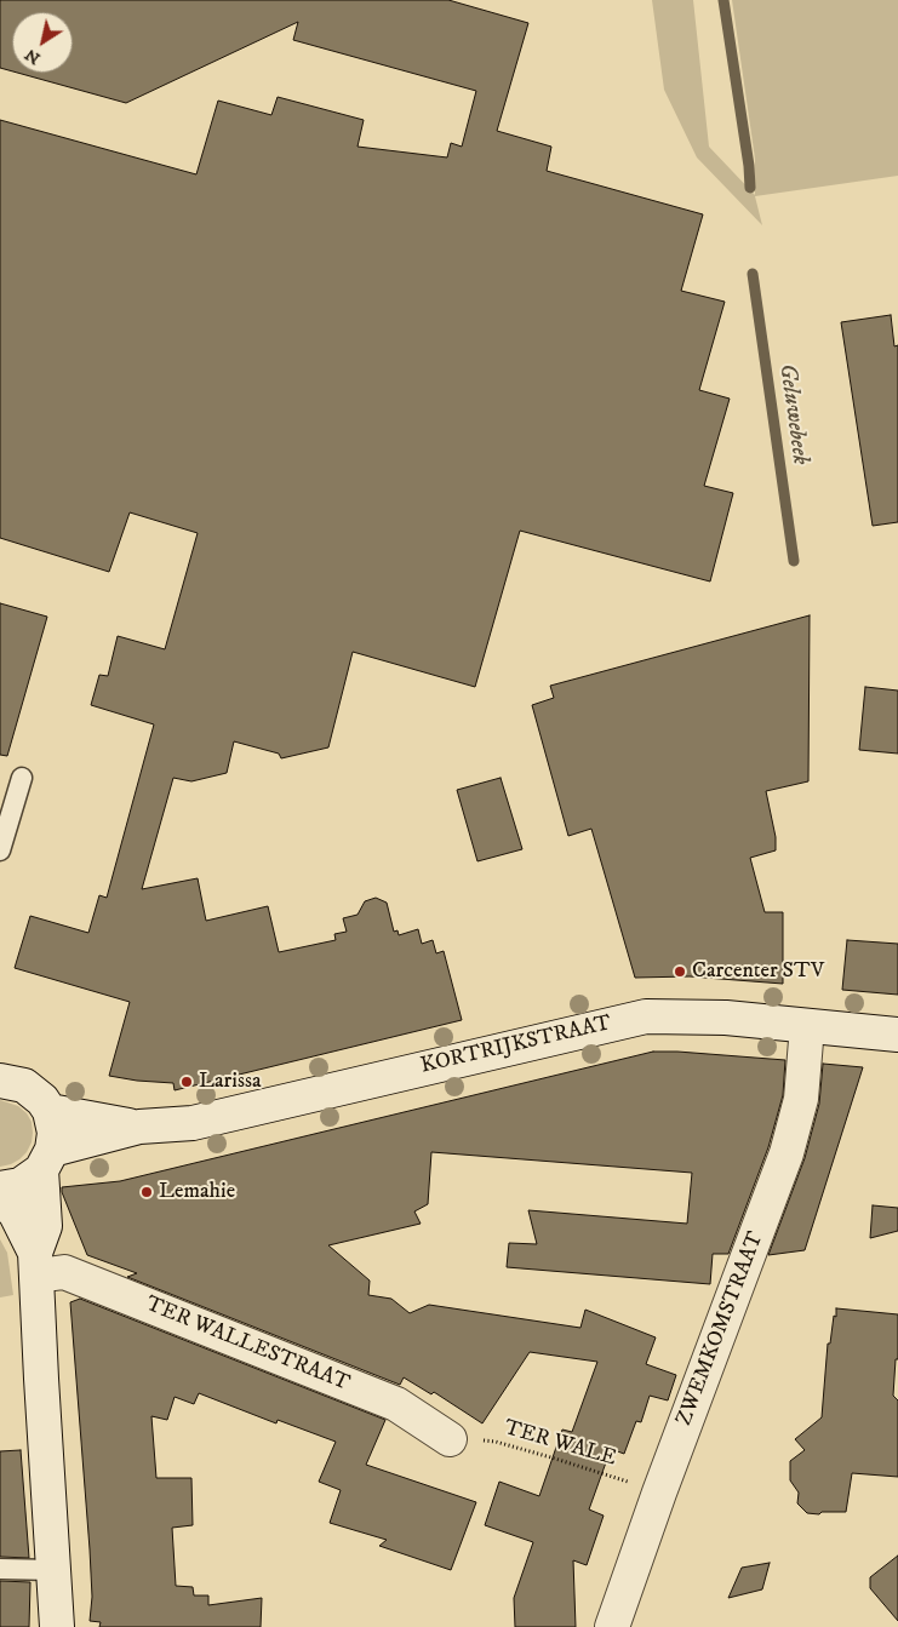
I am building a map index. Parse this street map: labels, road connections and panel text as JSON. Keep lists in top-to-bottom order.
{
  "streets": {
    "street": ["KORTRIJKSTRAAT", "ZWEMKOMSTRAAT", "TER WALLESTRAAT"],
    "path": ["TER WALE"]
  },
  "crossings": [
    ["KORTRIJKSTRAAT", "ZWEMKOMSTRAAT"],
    ["ZWEMKOMSTRAAT", "TER WALE"],
    ["TER WALLESTRAAT", "TER WALE"]
  ],
  "water": ["Geluwebeek"],
  "places": ["Carcenter STV", "Larissa", "Lemahie"],
  "north": "bottom left"
}
